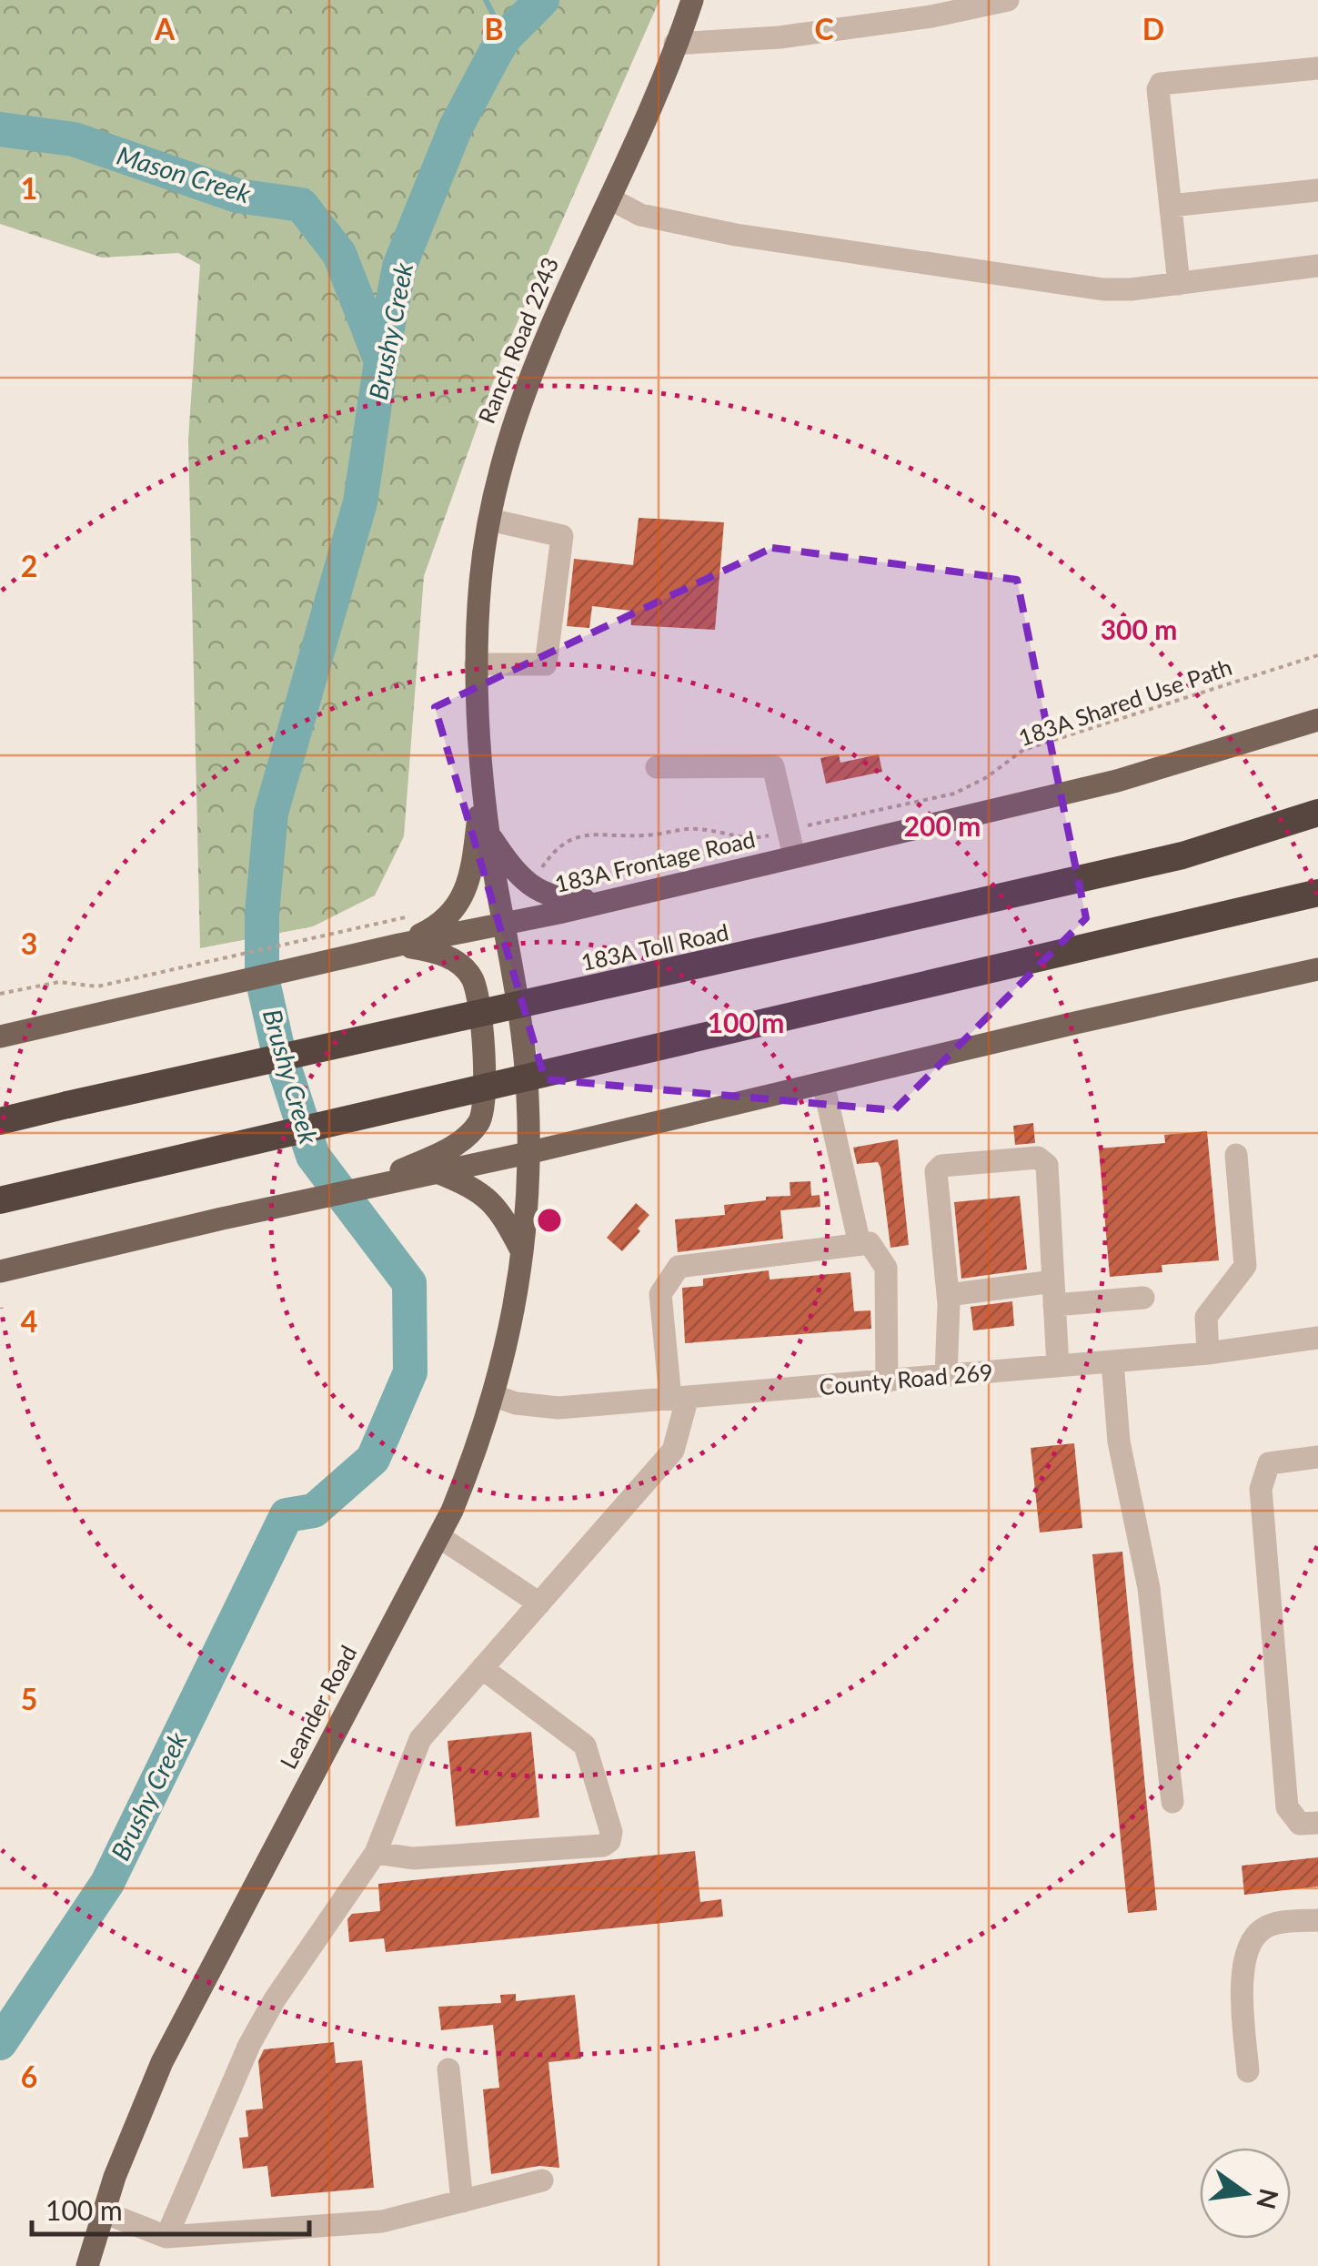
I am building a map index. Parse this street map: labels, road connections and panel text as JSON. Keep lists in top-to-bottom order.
{
  "streets": {
    "highway": ["183A Toll Road"],
    "main road": ["Ranch Road 2243", "183A Frontage Road", "Leander Road"],
    "street": ["County Road 269"],
    "path": ["183A Shared Use Path"]
  },
  "crossings": [
    ["Ranch Road 2243", "183A Frontage Road"],
    ["Ranch Road 2243", "Leander Road"],
    ["County Road 269", "Leander Road"]
  ],
  "water": ["Mason Creek", "Brushy Creek"],
  "scale_bar": "100 m",
  "north": "right",
  "grid": {
    "columns": [
      "A",
      "B",
      "C",
      "D"
    ],
    "rows": [
      "1",
      "2",
      "3",
      "4",
      "5",
      "6"
    ]
  },
  "rings": ["300 m", "200 m", "100 m"]
}
